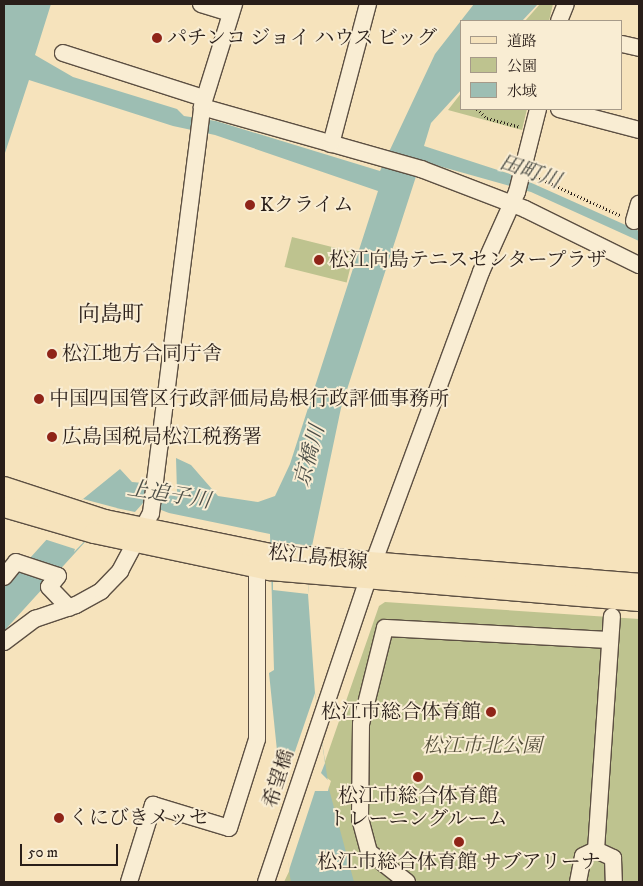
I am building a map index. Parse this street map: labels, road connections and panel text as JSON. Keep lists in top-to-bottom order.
{
  "streets": {
    "main road": ["松江島根線"],
    "street": ["希望橋"]
  },
  "crossings": [
    ["松江島根線", "希望橋"]
  ],
  "districts": ["向島町"],
  "water": ["田町川", "京橋川", "上追子川"],
  "parks": ["松江市北公園"],
  "places": [
    "パチンコ ジョイ ハウス ビッグ",
    "Kクライム",
    "松江向島テニスセンタープラザ",
    "松江地方合同庁舎",
    "中国四国管区行政評価局島根行政評価事務所",
    "広島国税局松江税務署",
    "松江市総合体育館",
    "松江市総合体育館 トレーニングルーム",
    "くにびきメッセ",
    "松江市総合体育館 サブアリーナ"
  ],
  "legend": ["道路", "公園", "水域"],
  "scale_bar": "50 m"
}
